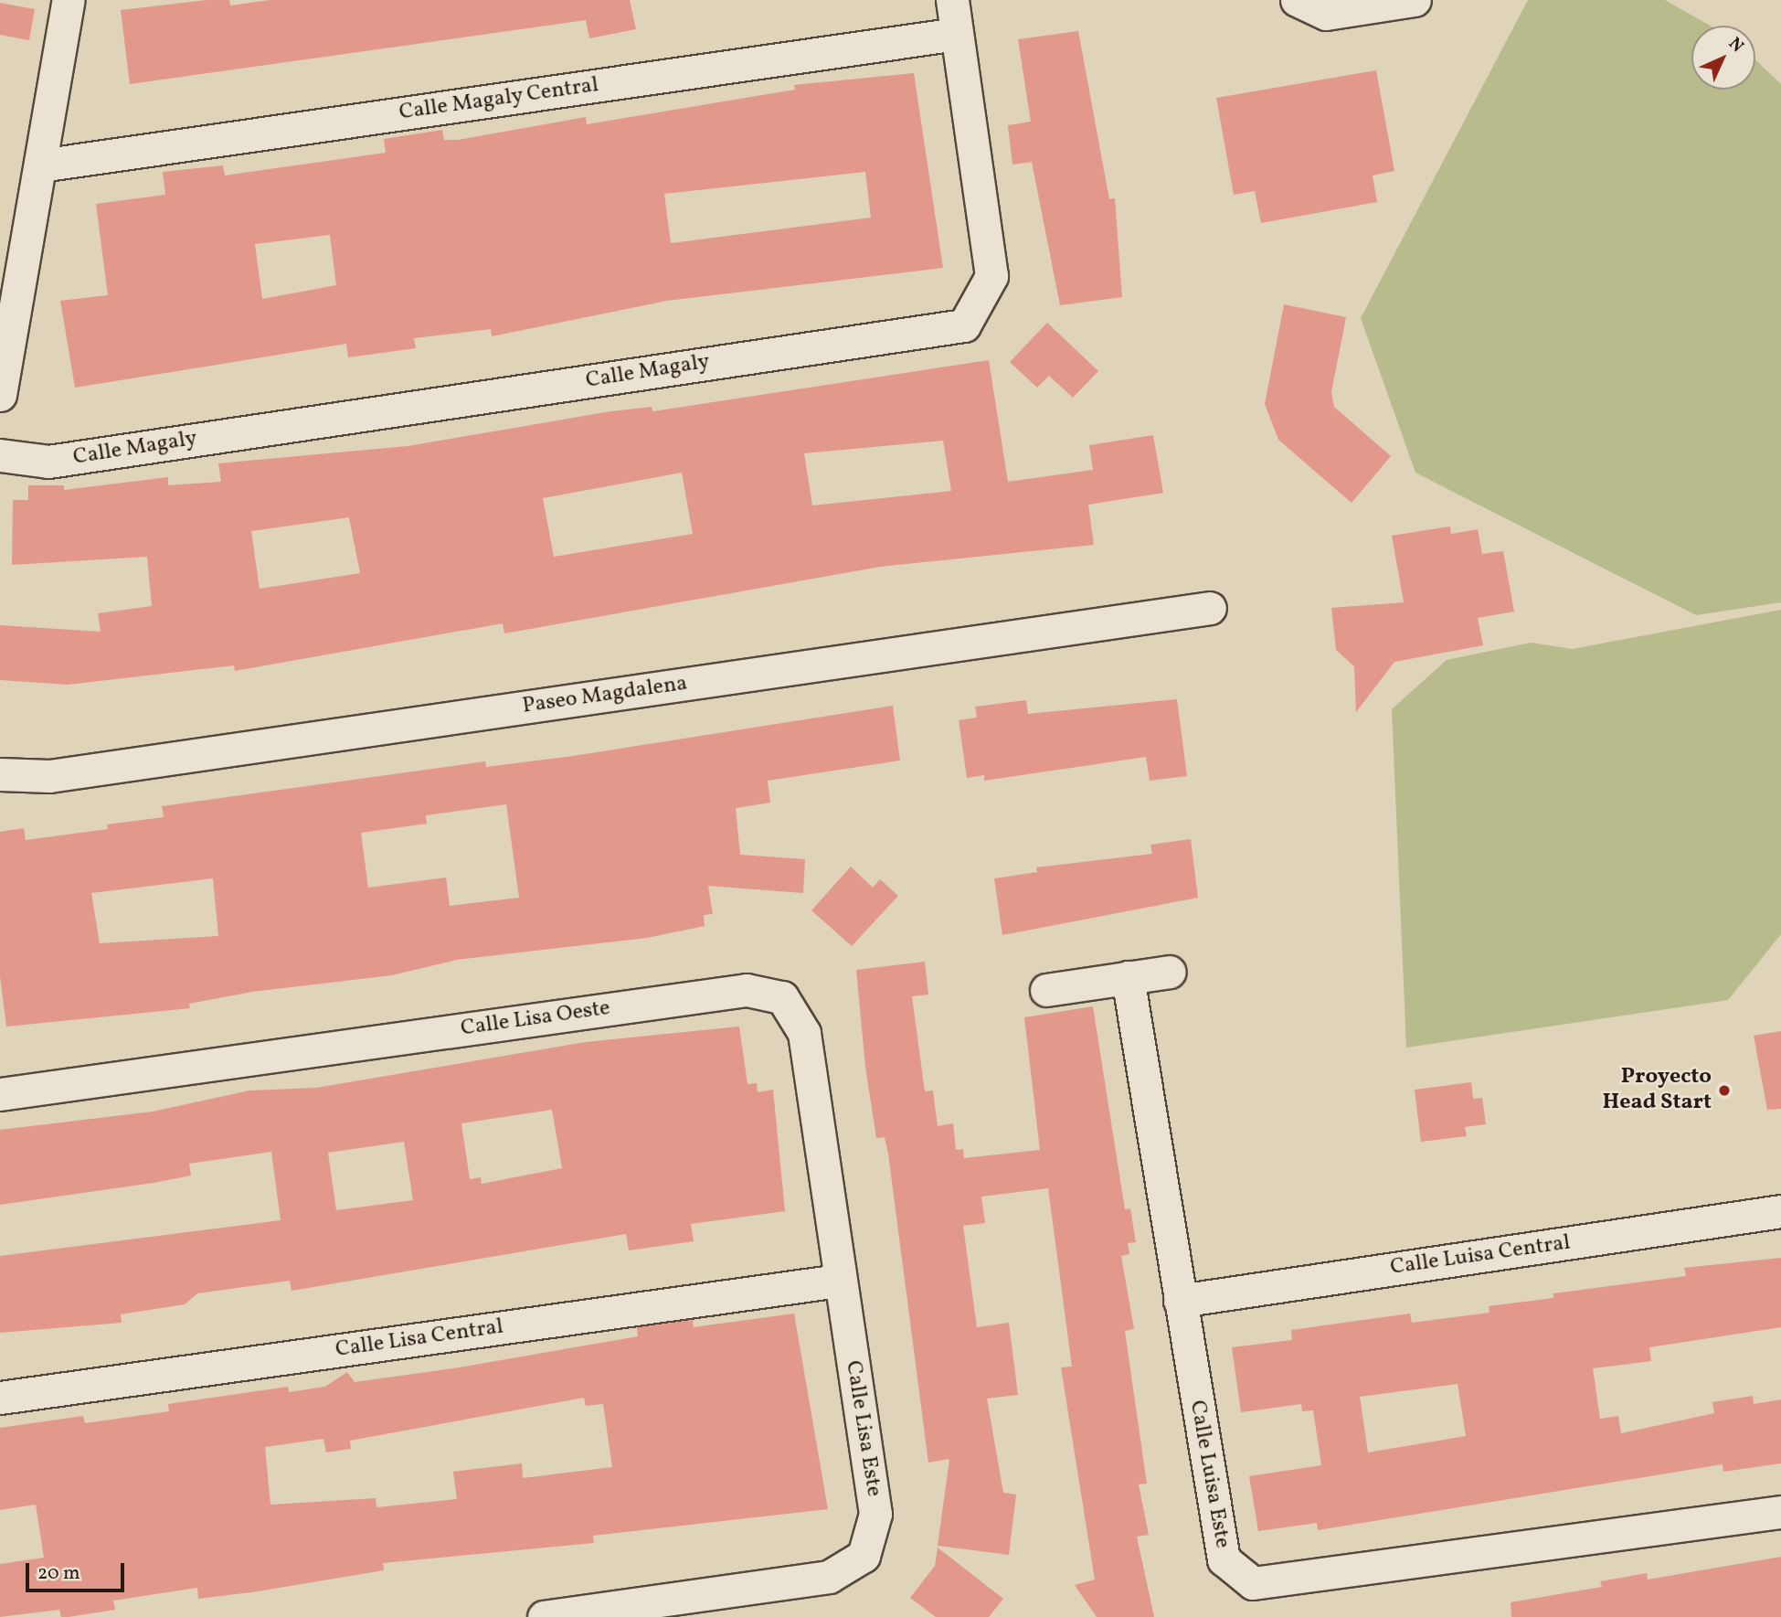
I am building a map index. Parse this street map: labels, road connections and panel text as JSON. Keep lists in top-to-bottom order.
{
  "streets": {
    "street": [
      "Calle Magaly Central",
      "Calle Magaly",
      "Paseo Magdalena",
      "Calle Lisa Oeste",
      "Calle Luisa Central",
      "Calle Lisa Central",
      "Calle Lisa Este",
      "Calle Luisa Este"
    ]
  },
  "crossings": [
    ["Calle Magaly Central", "Calle Magaly"],
    ["Calle Lisa Oeste", "Calle Lisa Central"],
    ["Calle Lisa Oeste", "Calle Lisa Este"],
    ["Calle Luisa Central", "Calle Luisa Este"],
    ["Calle Lisa Central", "Calle Lisa Este"]
  ],
  "places": ["Proyecto Head Start"],
  "scale_bar": "20 m",
  "north": "top right"
}
